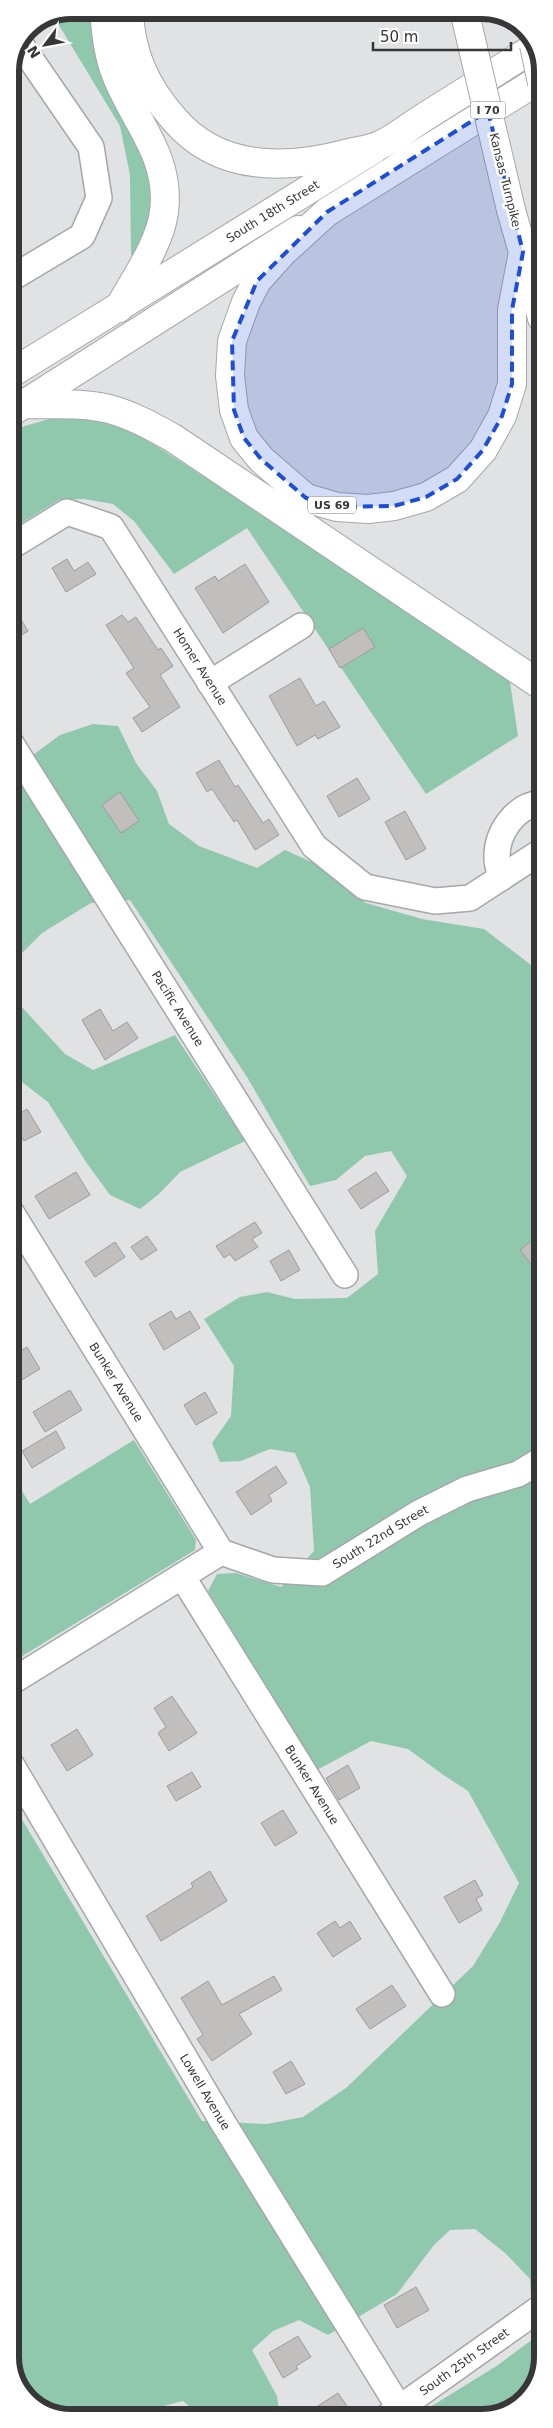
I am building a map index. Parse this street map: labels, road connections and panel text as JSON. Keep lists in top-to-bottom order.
{
  "streets": {
    "main road": [
      "I 70",
      "Kansas Turnpike",
      "South 18th Street",
      "US 69"
    ],
    "street": [
      "Homer Avenue",
      "Pacific Avenue",
      "Bunker Avenue",
      "South 22nd Street",
      "Lowell Avenue",
      "South 25th Street"
    ]
  },
  "crossings": [
    ["Kansas Turnpike", "US 69"],
    ["Bunker Avenue", "South 22nd Street"]
  ],
  "scale_bar": "50 m",
  "north": "bottom left"
}
